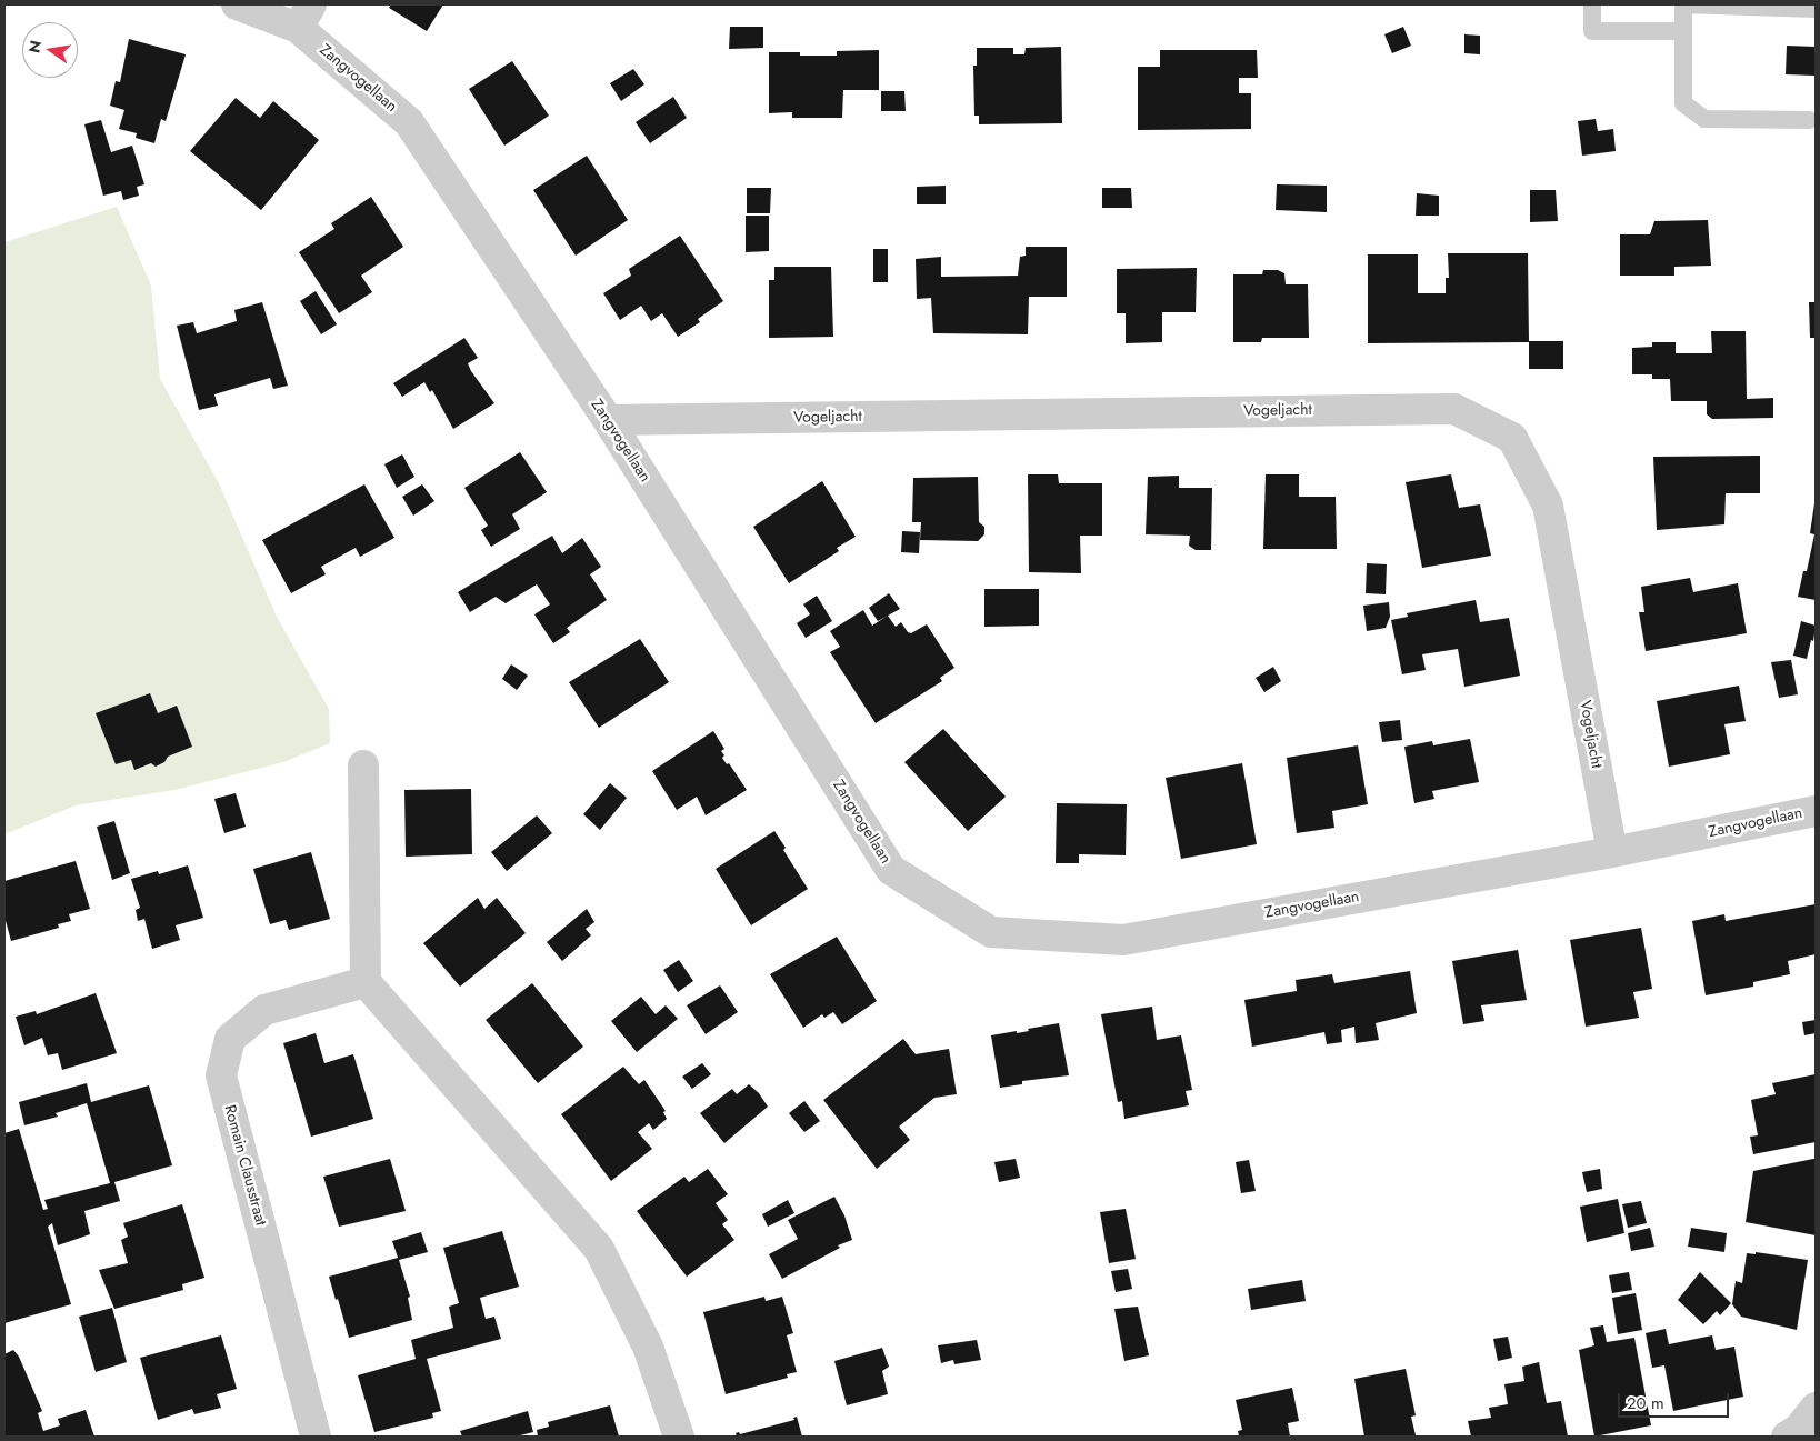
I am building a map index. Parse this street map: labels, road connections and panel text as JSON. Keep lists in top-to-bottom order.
{
  "streets": {
    "street": ["Zangvogellaan", "Vogeljacht", "Romain Clausstraat"]
  },
  "crossings": [
    ["Zangvogellaan", "Vogeljacht"]
  ],
  "scale_bar": "20 m",
  "north": "left"
}
